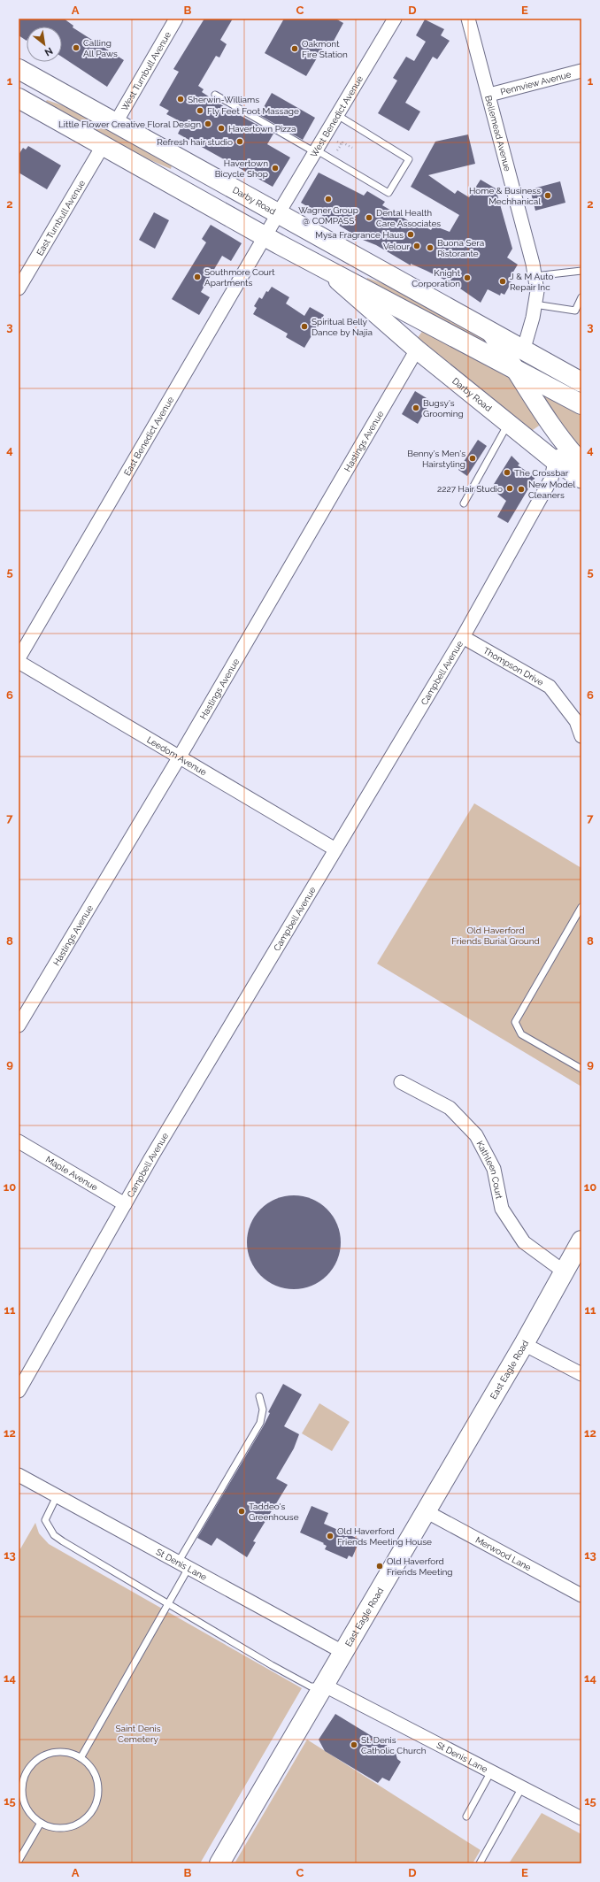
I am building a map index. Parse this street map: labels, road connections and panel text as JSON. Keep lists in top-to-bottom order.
{
  "streets": {
    "main road": ["Darby Road", "East Eagle Road"],
    "street": [
      "West Turnbull Avenue",
      "Pennview Avenue",
      "West Benedict Avenue",
      "Bellemead Avenue",
      "East Turnbull Avenue",
      "East Benedict Avenue",
      "Hastings Avenue",
      "Thompson Drive",
      "Campbell Avenue",
      "Leedom Avenue",
      "Kathleen Court",
      "Maple Avenue",
      "Merwood Lane",
      "St Denis Lane"
    ]
  },
  "crossings": [
    ["West Turnbull Avenue", "Darby Road"],
    ["Pennview Avenue", "Bellemead Avenue"],
    ["West Benedict Avenue", "Darby Road"],
    ["West Benedict Avenue", "East Benedict Avenue"],
    ["Bellemead Avenue", "Darby Road"],
    ["Darby Road", "East Turnbull Avenue"],
    ["Darby Road", "East Benedict Avenue"],
    ["Darby Road", "Hastings Avenue"],
    ["Darby Road", "Campbell Avenue"],
    ["Hastings Avenue", "Leedom Avenue"],
    ["Thompson Drive", "Campbell Avenue"],
    ["Campbell Avenue", "Leedom Avenue"],
    ["Campbell Avenue", "Maple Avenue"],
    ["Kathleen Court", "East Eagle Road"],
    ["East Eagle Road", "Merwood Lane"],
    ["East Eagle Road", "St Denis Lane"]
  ],
  "parks": ["Old Haverford Friends Burial Ground", "Saint Denis Cemetery"],
  "places": [
    "Calling All Paws",
    "Oakmont Fire Station",
    "Sherwin-Williams",
    "Fly Feet Foot Massage",
    "Little Flower Creative Floral Design",
    "Havertown Pizza",
    "Refresh hair studio",
    "Havertown Bicycle Shop",
    "Home & Business Mechhanical",
    "Wagner Group @ COMPASS",
    "Dental Health Care Associates",
    "Mysa Fragrance Haus",
    "Velour",
    "Buona Sera Ristorante",
    "Southmore Court Apartments",
    "Knight Corporation",
    "J & M Auto Repair Inc",
    "Spiritual Belly Dance by Najia",
    "Bugsy's Grooming",
    "Benny's Men's Hairstyling",
    "The Crossbar",
    "2227 Hair Studio",
    "New Model Cleaners",
    "Taddeo's Greenhouse",
    "Old Haverford Friends Meeting House",
    "Old Haverford Friends Meeting",
    "St. Denis Catholic Church"
  ],
  "north": "bottom right",
  "grid": {
    "columns": [
      "A",
      "B",
      "C",
      "D",
      "E"
    ],
    "rows": [
      "1",
      "2",
      "3",
      "4",
      "5",
      "6",
      "7",
      "8",
      "9",
      "10",
      "11",
      "12",
      "13",
      "14",
      "15"
    ]
  }
}
